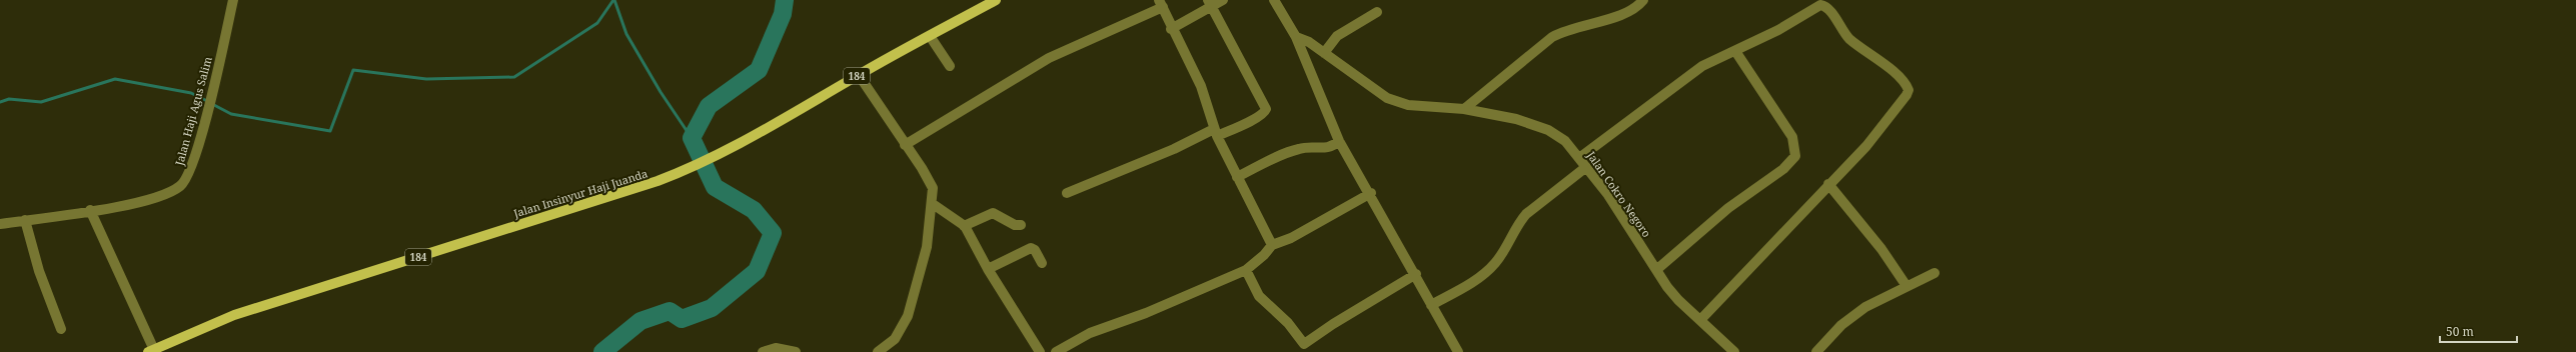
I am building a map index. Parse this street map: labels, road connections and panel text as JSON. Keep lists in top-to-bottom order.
{
  "streets": {
    "main road": ["184", "Jalan Insinyur Haji Juanda"],
    "street": ["Jalan Haji Agus Salim", "Jalan Cokro Negoro"]
  },
  "scale_bar": "50 m"
}
